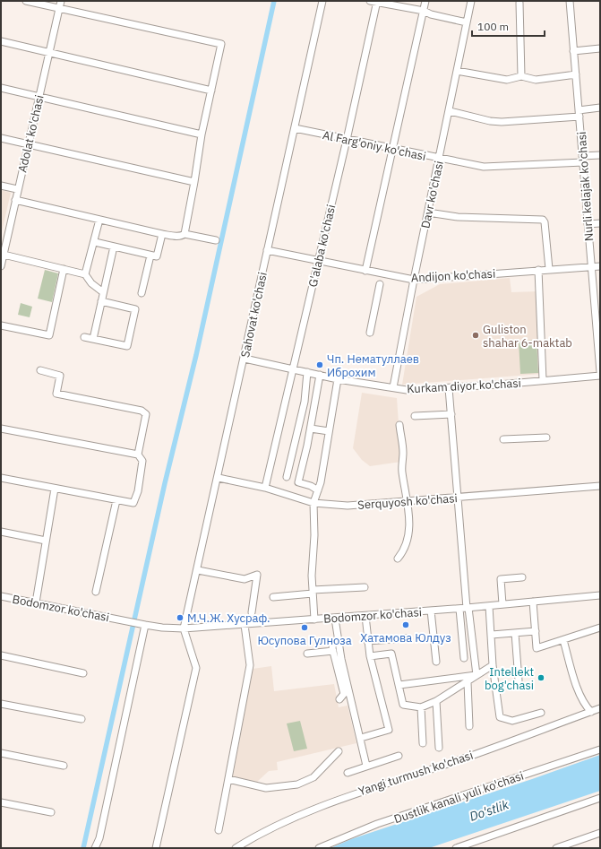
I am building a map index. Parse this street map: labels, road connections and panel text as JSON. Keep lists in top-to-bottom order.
{
  "streets": {
    "street": [
      "Adolat ko'chasi",
      "Al Farg'oniy ko'chasi",
      "Nurli kelajak ko'chasi",
      "Davr ko'chasi",
      "G'alaba ko'chasi",
      "Andijon ko'chasi",
      "Sahovat ko'chasi",
      "Kurkam diyor ko'chasi",
      "Serquyosh ko'chasi",
      "Bodomzor ko'chasi",
      "Yangi turmush ko'chasi",
      "Dustlik kanali yuli ko'chasi"
    ]
  },
  "crossings": [
    ["Al Farg'oniy ko'chasi", "Nurli kelajak ko'chasi"],
    ["Al Farg'oniy ko'chasi", "Davr ko'chasi"],
    ["Al Farg'oniy ko'chasi", "G'alaba ko'chasi"],
    ["Al Farg'oniy ko'chasi", "Sahovat ko'chasi"],
    ["Nurli kelajak ko'chasi", "Andijon ko'chasi"],
    ["Davr ko'chasi", "Andijon ko'chasi"],
    ["Davr ko'chasi", "Kurkam diyor ko'chasi"],
    ["G'alaba ko'chasi", "Andijon ko'chasi"],
    ["G'alaba ko'chasi", "Kurkam diyor ko'chasi"],
    ["G'alaba ko'chasi", "Serquyosh ko'chasi"],
    ["Andijon ko'chasi", "Sahovat ko'chasi"],
    ["Sahovat ko'chasi", "Kurkam diyor ko'chasi"],
    ["Sahovat ko'chasi", "Serquyosh ko'chasi"],
    ["Sahovat ko'chasi", "Bodomzor ko'chasi"]
  ],
  "water": ["Do'stlik"],
  "places": [
    "Guliston shahar 6-maktab",
    "Чп. Нематуллаев Иброхим",
    "М.Ч.Ж. Хусраф.",
    "Хатамова Юлдуз",
    "Юсупова Гулноза",
    "Intellekt bog'chasi"
  ],
  "scale_bar": "100 m"
}
